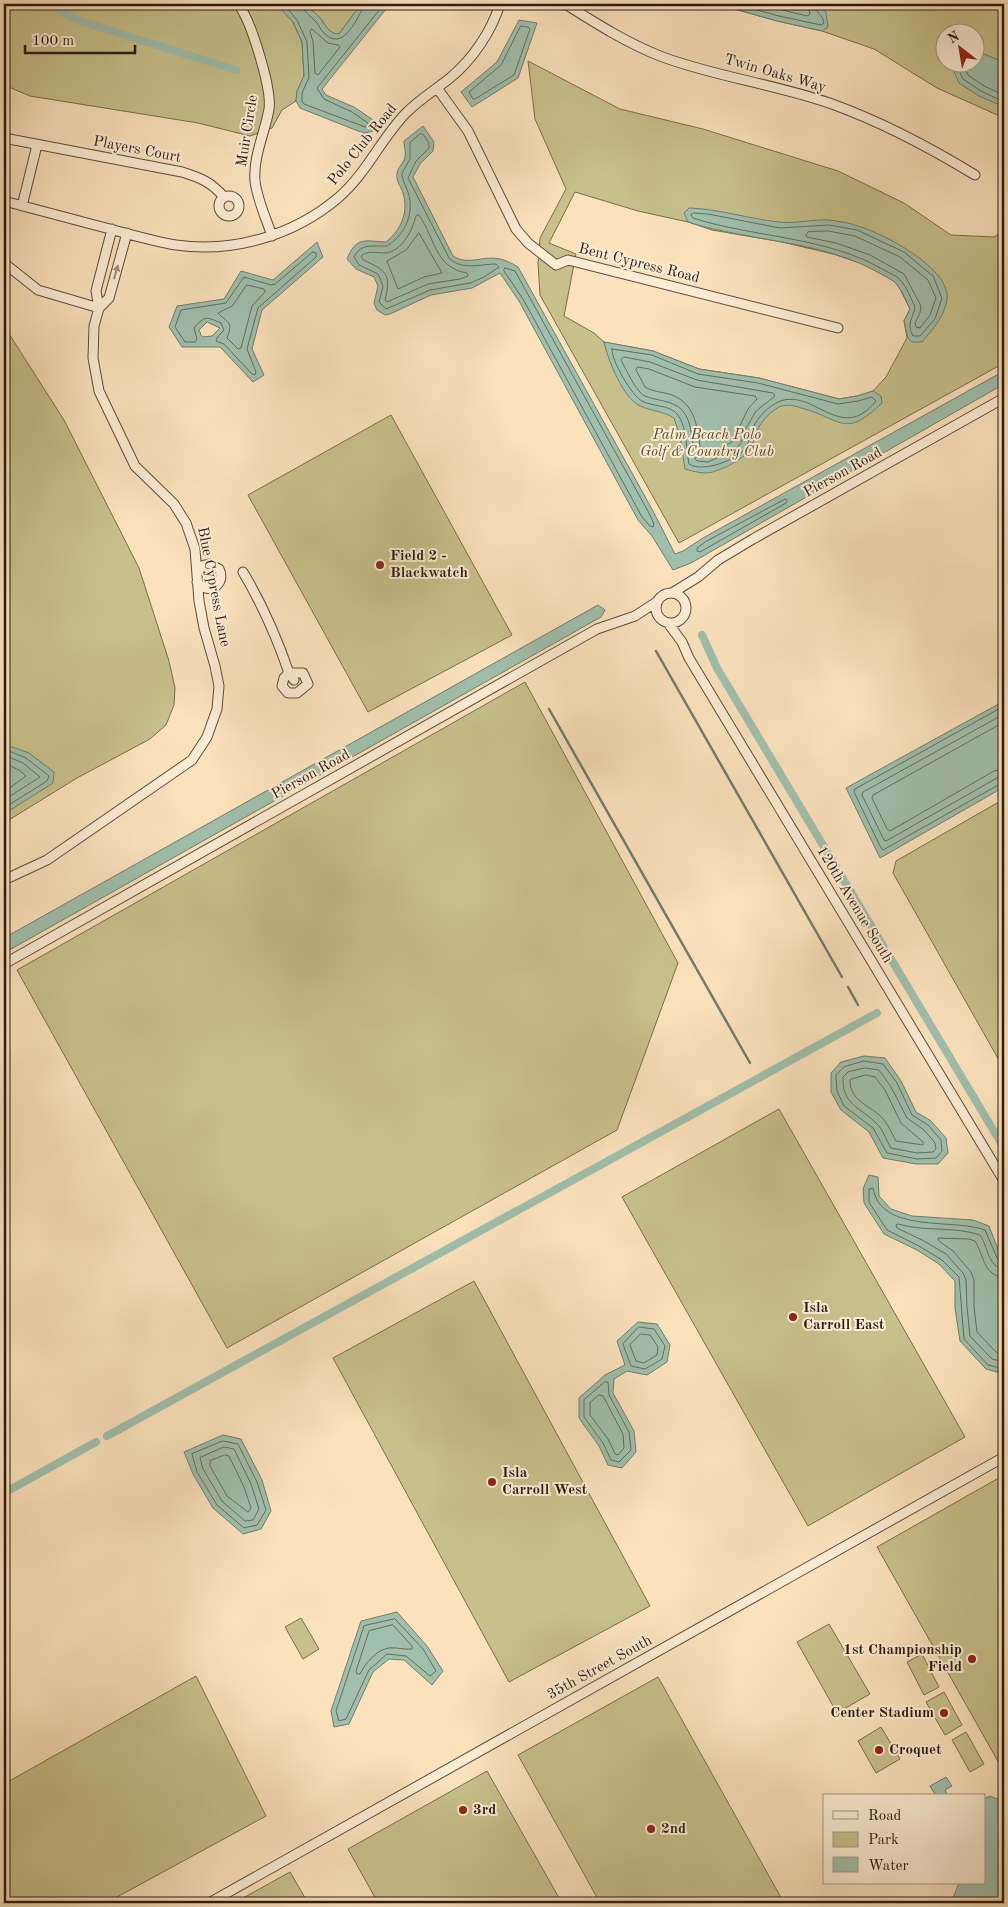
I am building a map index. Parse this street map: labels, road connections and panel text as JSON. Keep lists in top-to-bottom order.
{
  "streets": {
    "street": [
      "Twin Oaks Way",
      "Muir Circle",
      "Polo Club Road",
      "Players Court",
      "Bent Cypress Road",
      "Pierson Road",
      "Blue Cypress Lane",
      "120th Avenue South",
      "35th Street South"
    ]
  },
  "crossings": [
    ["Muir Circle", "Polo Club Road"],
    ["Polo Club Road", "Bent Cypress Road"],
    ["Polo Club Road", "Blue Cypress Lane"],
    ["Pierson Road", "120th Avenue South"]
  ],
  "parks": ["Palm Beach Polo Golf & Country Club"],
  "places": [
    "Field 2 - Blackwatch",
    "Isla Carroll East",
    "Isla Carroll West",
    "1st Championship Field",
    "Center Stadium",
    "Croquet",
    "3rd",
    "2nd"
  ],
  "legend": ["Road", "Park", "Water"],
  "scale_bar": "100 m",
  "north": "top left"
}
